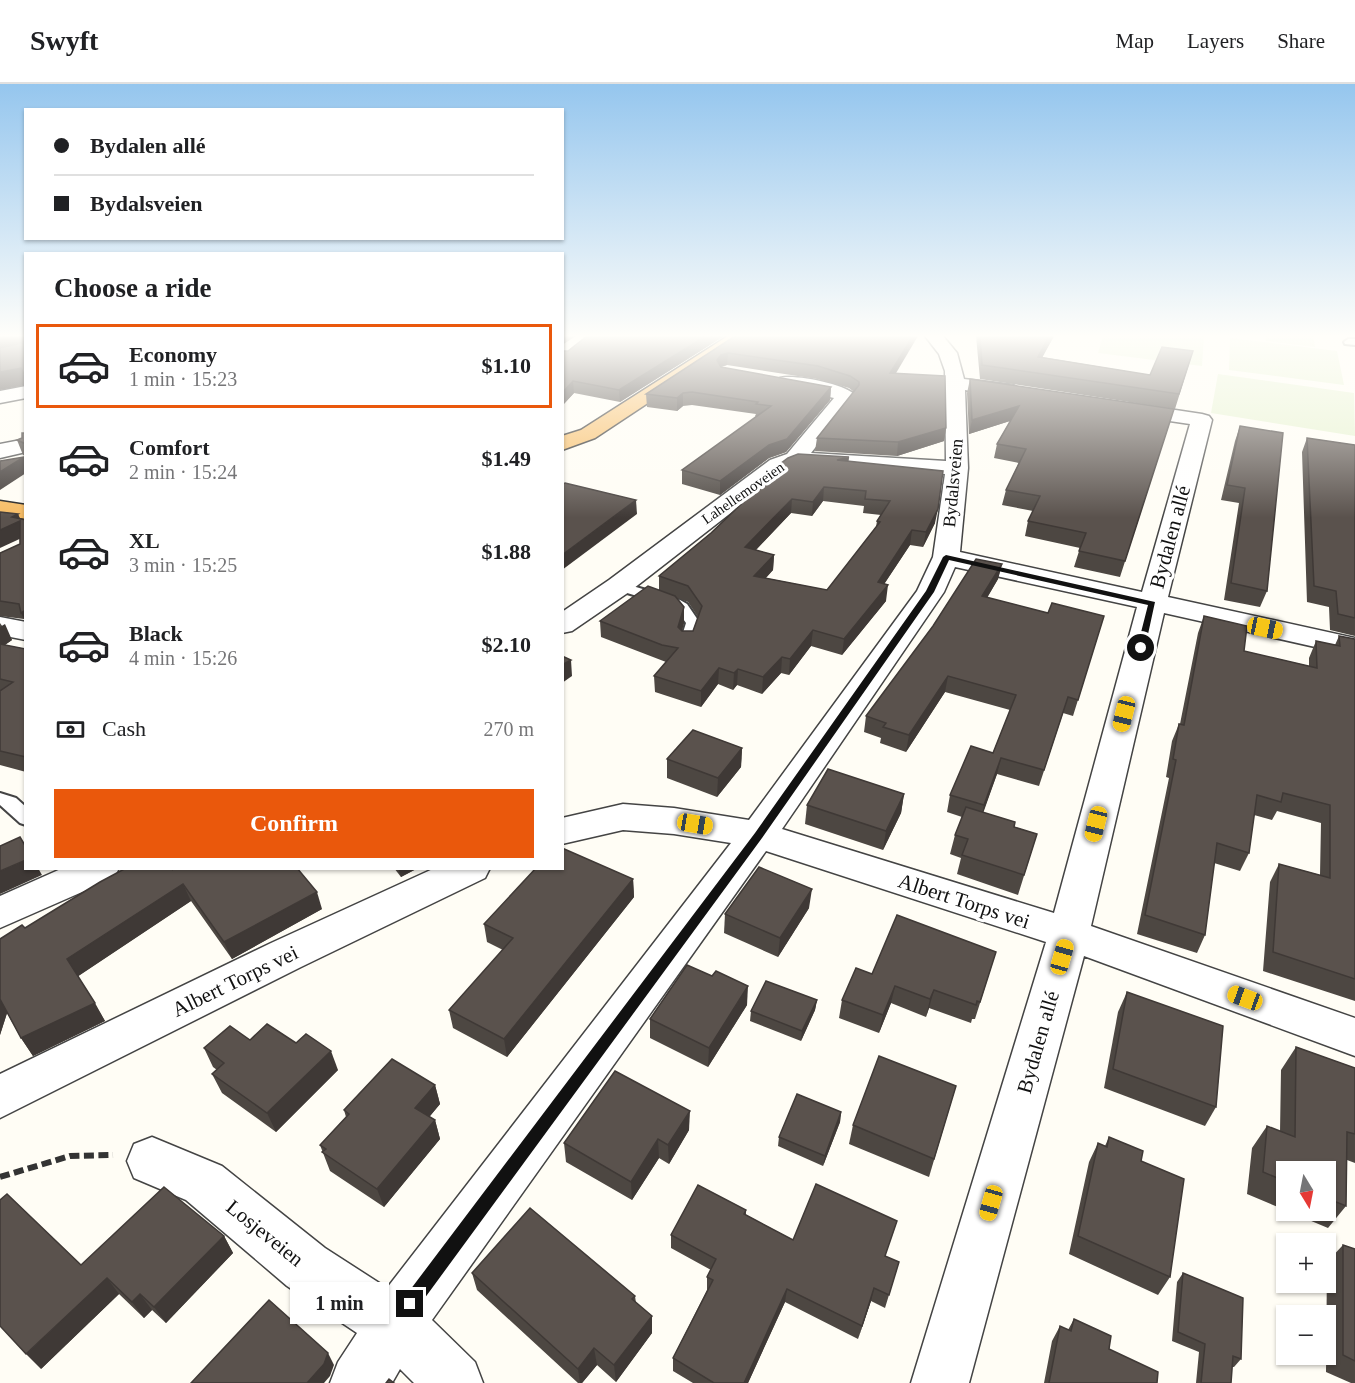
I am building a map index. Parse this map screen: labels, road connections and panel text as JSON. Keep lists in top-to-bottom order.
{
  "streets": {
    "street": [
      "Bydalsveien",
      "Lahellemoveien",
      "Bydalen allé",
      "Albert Torps vei",
      "Losjeveien"
    ]
  },
  "crossings": [
    ["Bydalsveien", "Lahellemoveien"],
    ["Bydalsveien", "Albert Torps vei"],
    ["Bydalsveien", "Losjeveien"],
    ["Bydalen allé", "Albert Torps vei"]
  ],
  "north": "bottom",
  "page": {
    "header": "Swyft",
    "nav": ["Map", "Layers", "Share"],
    "banner": ["Bydalen allé", "Bydalsveien"],
    "heading": "Choose a ride",
    "list": [
      {
        "name": "Economy",
        "note": "1 min · 15:23",
        "value": "$1.10"
      },
      {
        "name": "Comfort",
        "note": "2 min · 15:24",
        "value": "$1.49"
      },
      {
        "name": "XL",
        "note": "3 min · 15:25",
        "value": "$1.88"
      },
      {
        "name": "Black",
        "note": "4 min · 15:26",
        "value": "$2.10"
      }
    ],
    "pay": ["Cash", "270 m"],
    "buttons": "Confirm",
    "map_buttons": ["+", "−"],
    "bubble": "1 min"
  }
}
